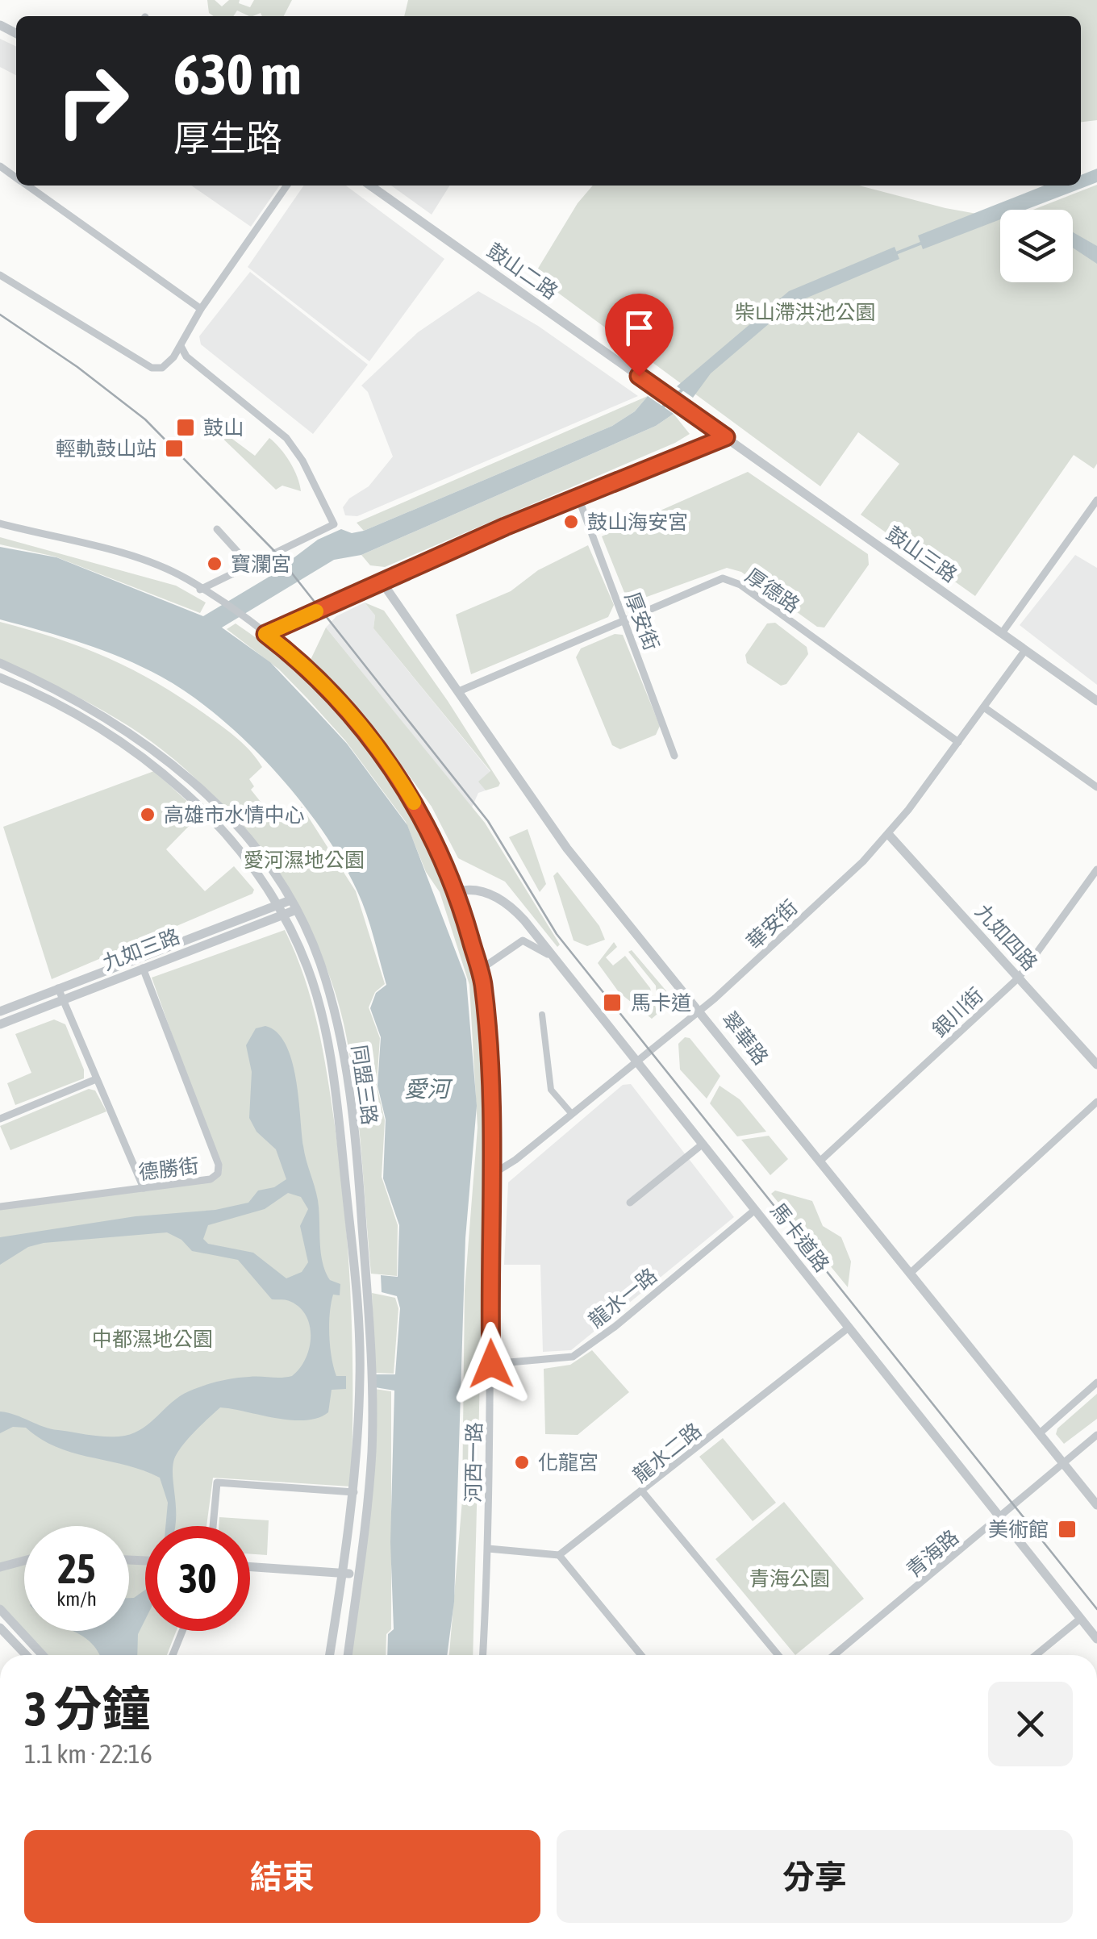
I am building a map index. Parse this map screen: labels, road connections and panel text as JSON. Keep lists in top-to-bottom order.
{
  "streets": {
    "street": [
      "鼓山二路",
      "鼓山三路",
      "厚德路",
      "厚安街",
      "華安街",
      "九如四路",
      "九如三路",
      "銀川街",
      "翠華路",
      "同盟三路",
      "德勝街",
      "馬卡道路",
      "龍水一路",
      "龍水二路",
      "河西一路",
      "青海路"
    ]
  },
  "crossings": [
    ["鼓山二路", "鼓山三路"],
    ["鼓山三路", "華安街"],
    ["厚德路", "厚安街"],
    ["厚德路", "華安街"],
    ["厚德路", "翠華路"],
    ["華安街", "九如四路"],
    ["華安街", "翠華路"],
    ["華安街", "馬卡道路"],
    ["華安街", "河西一路"],
    ["九如四路", "銀川街"],
    ["九如三路", "同盟三路"],
    ["九如三路", "德勝街"],
    ["銀川街", "翠華路"],
    ["翠華路", "青海路"],
    ["馬卡道路", "龍水一路"],
    ["馬卡道路", "龍水二路"],
    ["馬卡道路", "河西一路"],
    ["馬卡道路", "青海路"],
    ["龍水一路", "河西一路"]
  ],
  "water": ["愛河"],
  "parks": [
    "柴山滯洪池公園",
    "愛河濕地公園",
    "中都濕地公園",
    "青海公園"
  ],
  "places": {
    "transit": [
      "鼓山",
      "輕軌鼓山站",
      "馬卡道",
      "美術館"
    ],
    "other": [
      "鼓山海安宮",
      "寶瀾宮",
      "高雄市水情中心",
      "化龍宮"
    ]
  },
  "page": {
    "turn": ["630 m", "厚生路"],
    "speed": "25 km/h",
    "limit": "30",
    "heading": ["3 分鐘", "1.1 km · 22:16"],
    "buttons": ["結束", "分享"]
  }
}
